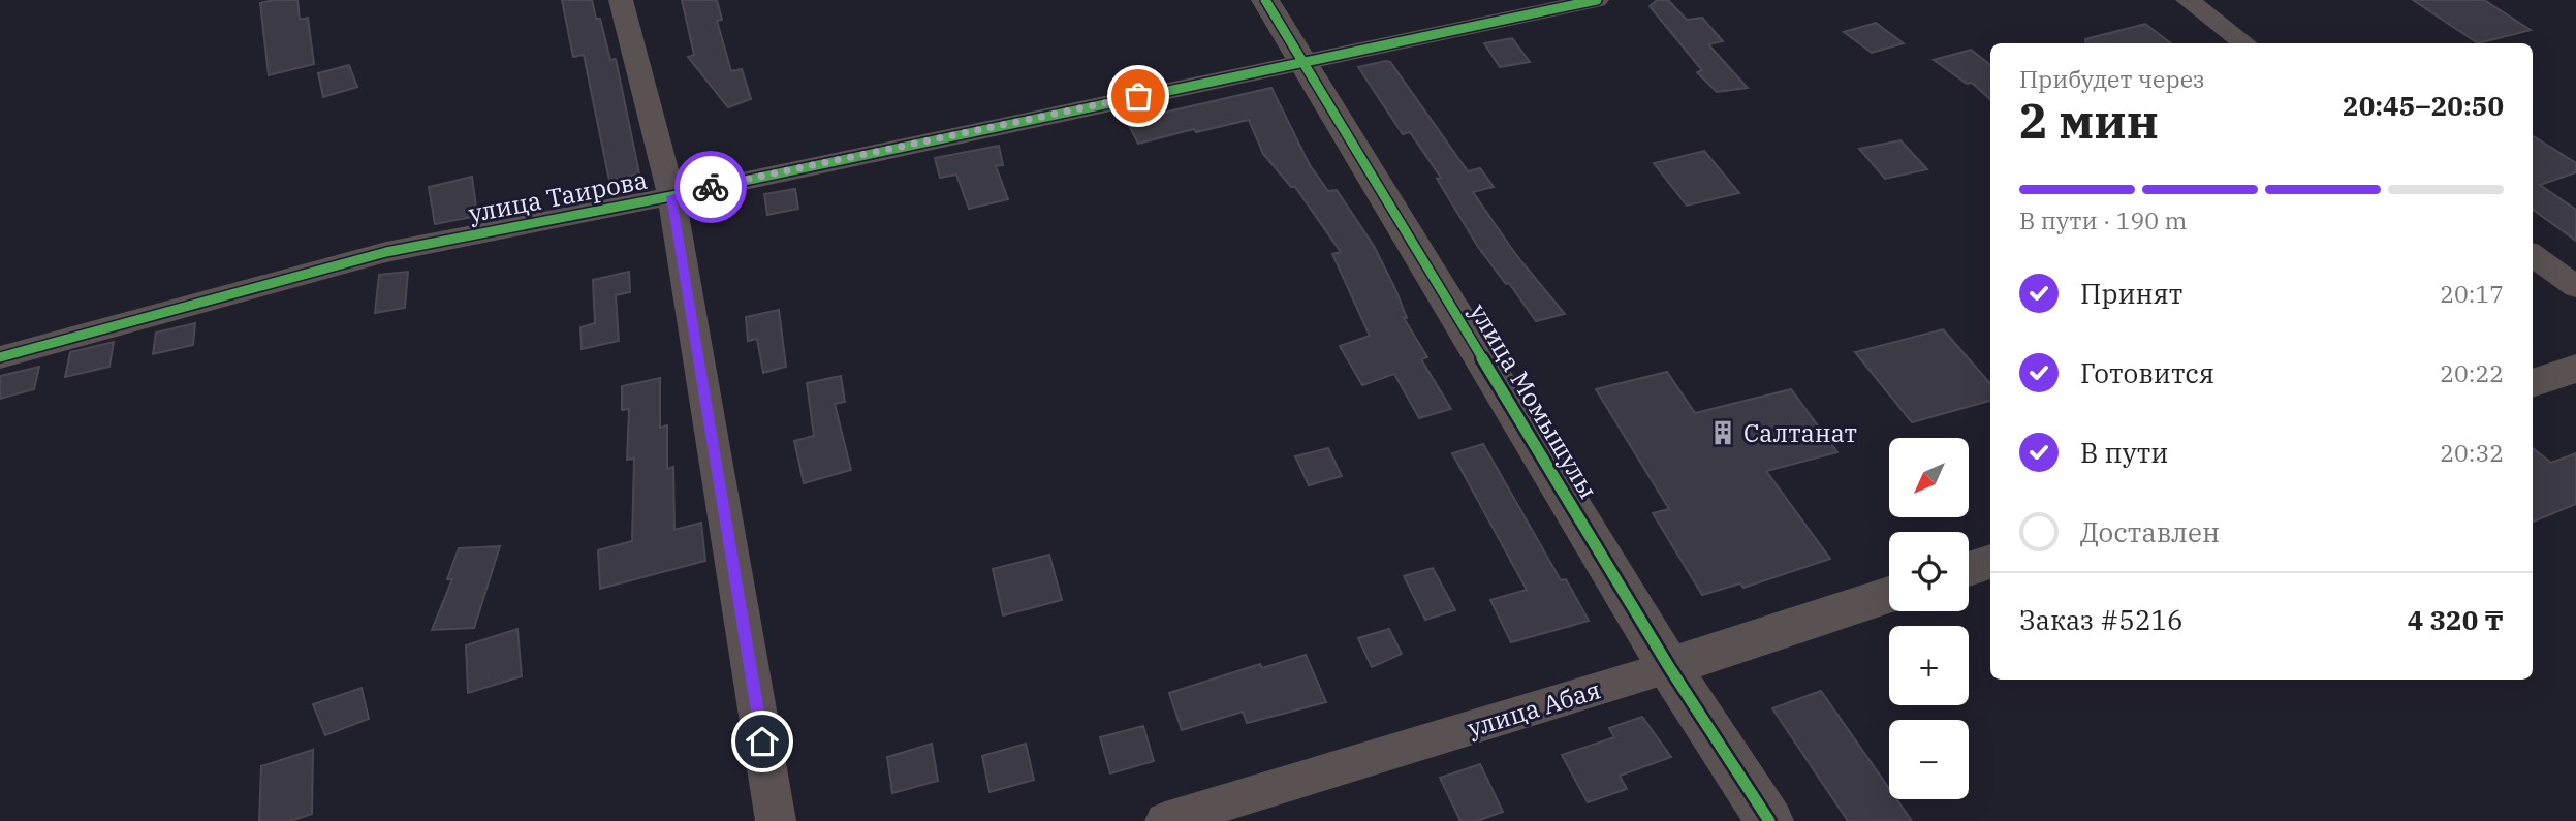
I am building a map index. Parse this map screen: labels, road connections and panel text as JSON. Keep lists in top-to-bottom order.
{
  "streets": {
    "street": ["улица Таирова", "улица Момышулы", "улица Абая"]
  },
  "crossings": [
    ["улица Таирова", "улица Момышулы"],
    ["улица Момышулы", "улица Абая"]
  ],
  "places": {
    "building": ["Салтанат"]
  },
  "north": "bottom left",
  "page": {
    "heading": ["2 мин", "Прибудет через", "20:45–20:50"],
    "panel": ["Заказ #5216", "4 320 ₸"],
    "bar": "В пути · 190 m",
    "list": [
      ["Принят", "20:17"],
      ["Готовится", "20:22"],
      ["В пути", "20:32"],
      "Доставлен"
    ],
    "map_buttons": ["+", "−"]
  }
}
